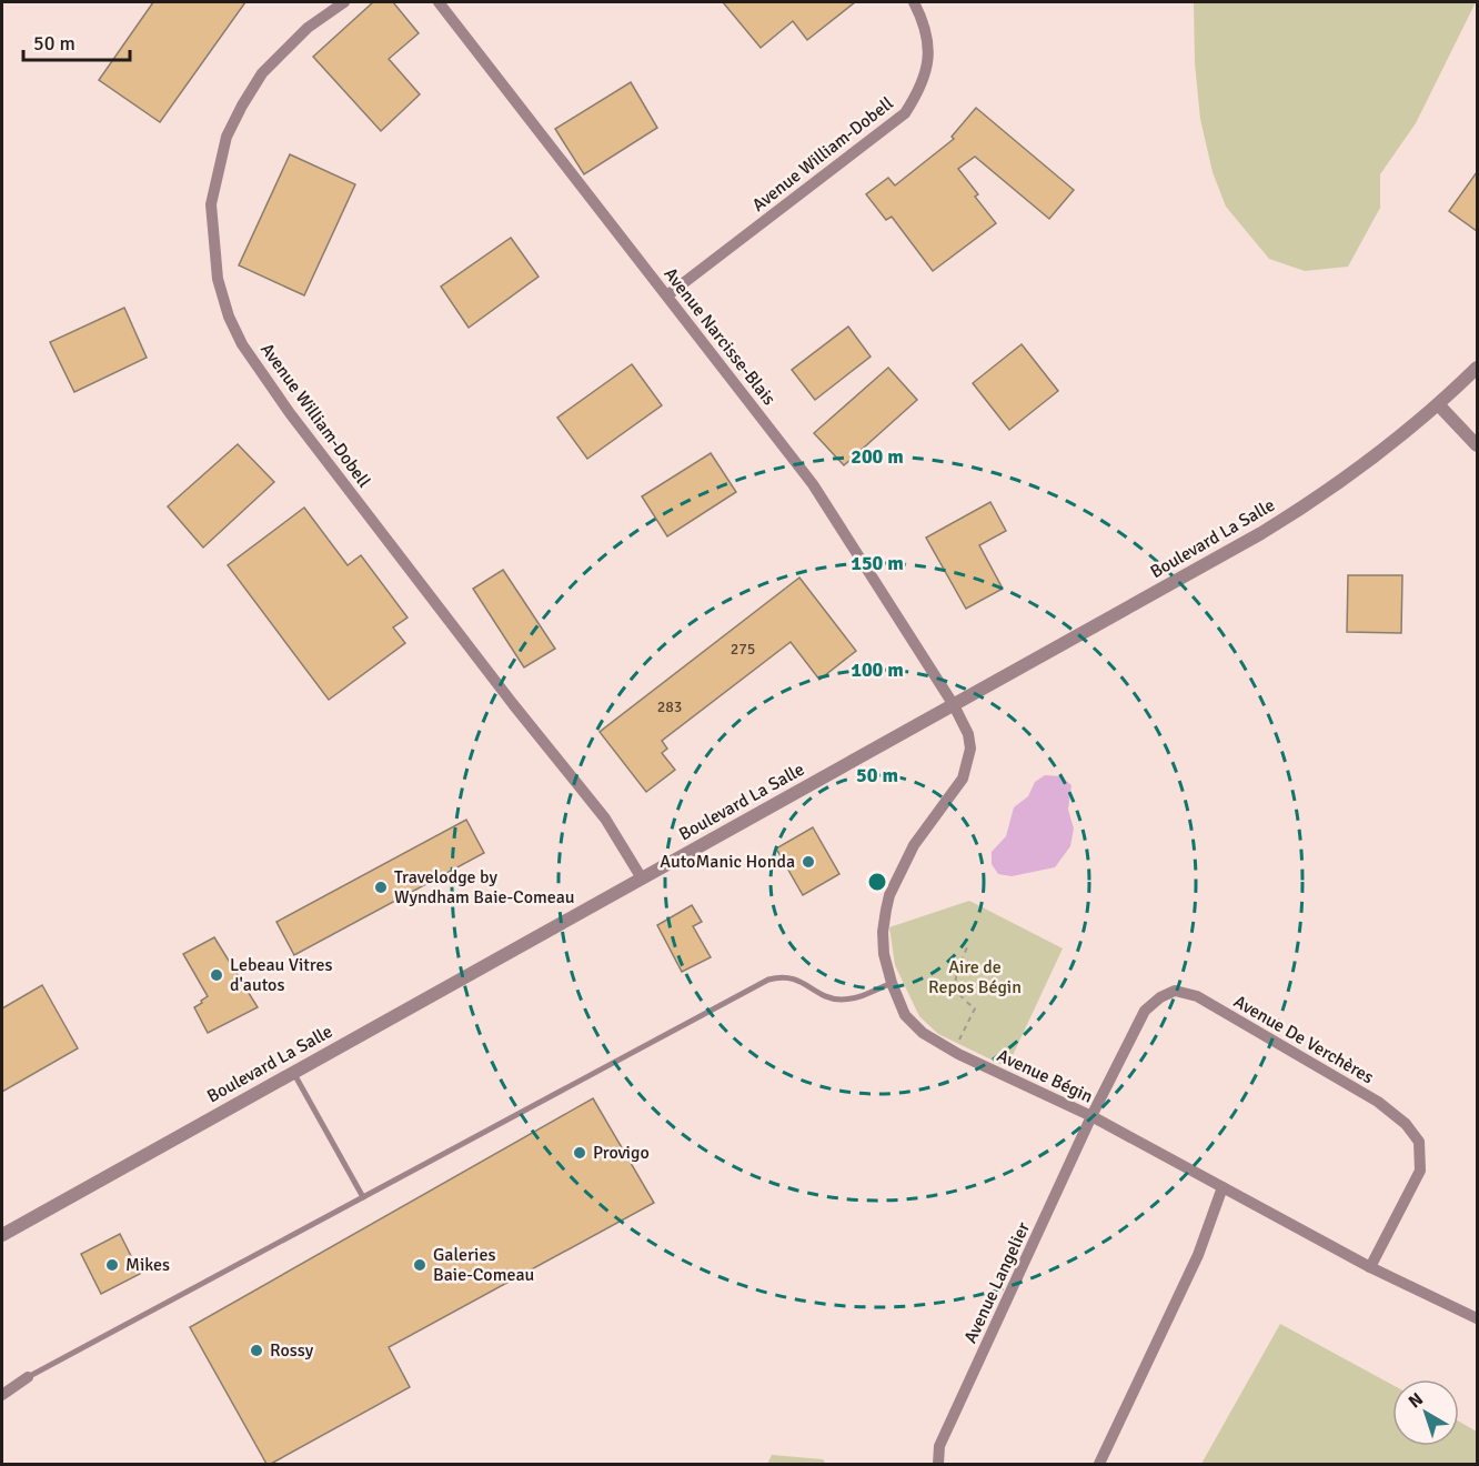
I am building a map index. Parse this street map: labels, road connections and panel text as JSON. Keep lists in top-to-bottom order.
{
  "streets": {
    "street": [
      "Avenue William-Dobell",
      "Avenue Narcisse-Blais",
      "Boulevard La Salle",
      "Avenue De Verchères",
      "Avenue Bégin",
      "Avenue Langelier"
    ]
  },
  "crossings": [
    ["Avenue William-Dobell", "Avenue Narcisse-Blais"],
    ["Avenue William-Dobell", "Boulevard La Salle"],
    ["Avenue Narcisse-Blais", "Boulevard La Salle"],
    ["Avenue Narcisse-Blais", "Avenue Bégin"],
    ["Boulevard La Salle", "Avenue Bégin"],
    ["Avenue De Verchères", "Avenue Bégin"],
    ["Avenue De Verchères", "Avenue Langelier"],
    ["Avenue Bégin", "Avenue Langelier"]
  ],
  "parks": ["Aire de Repos Bégin"],
  "places": [
    "AutoManic Honda",
    "Travelodge by Wyndham Baie-Comeau",
    "Lebeau Vitres d'autos",
    "Provigo",
    "Mikes",
    "Galeries Baie-Comeau",
    "Rossy"
  ],
  "house_numbers": ["275", "283"],
  "scale_bar": "50 m",
  "north": "top left",
  "rings": [
    "200 m",
    "150 m",
    "100 m",
    "50 m"
  ]
}
